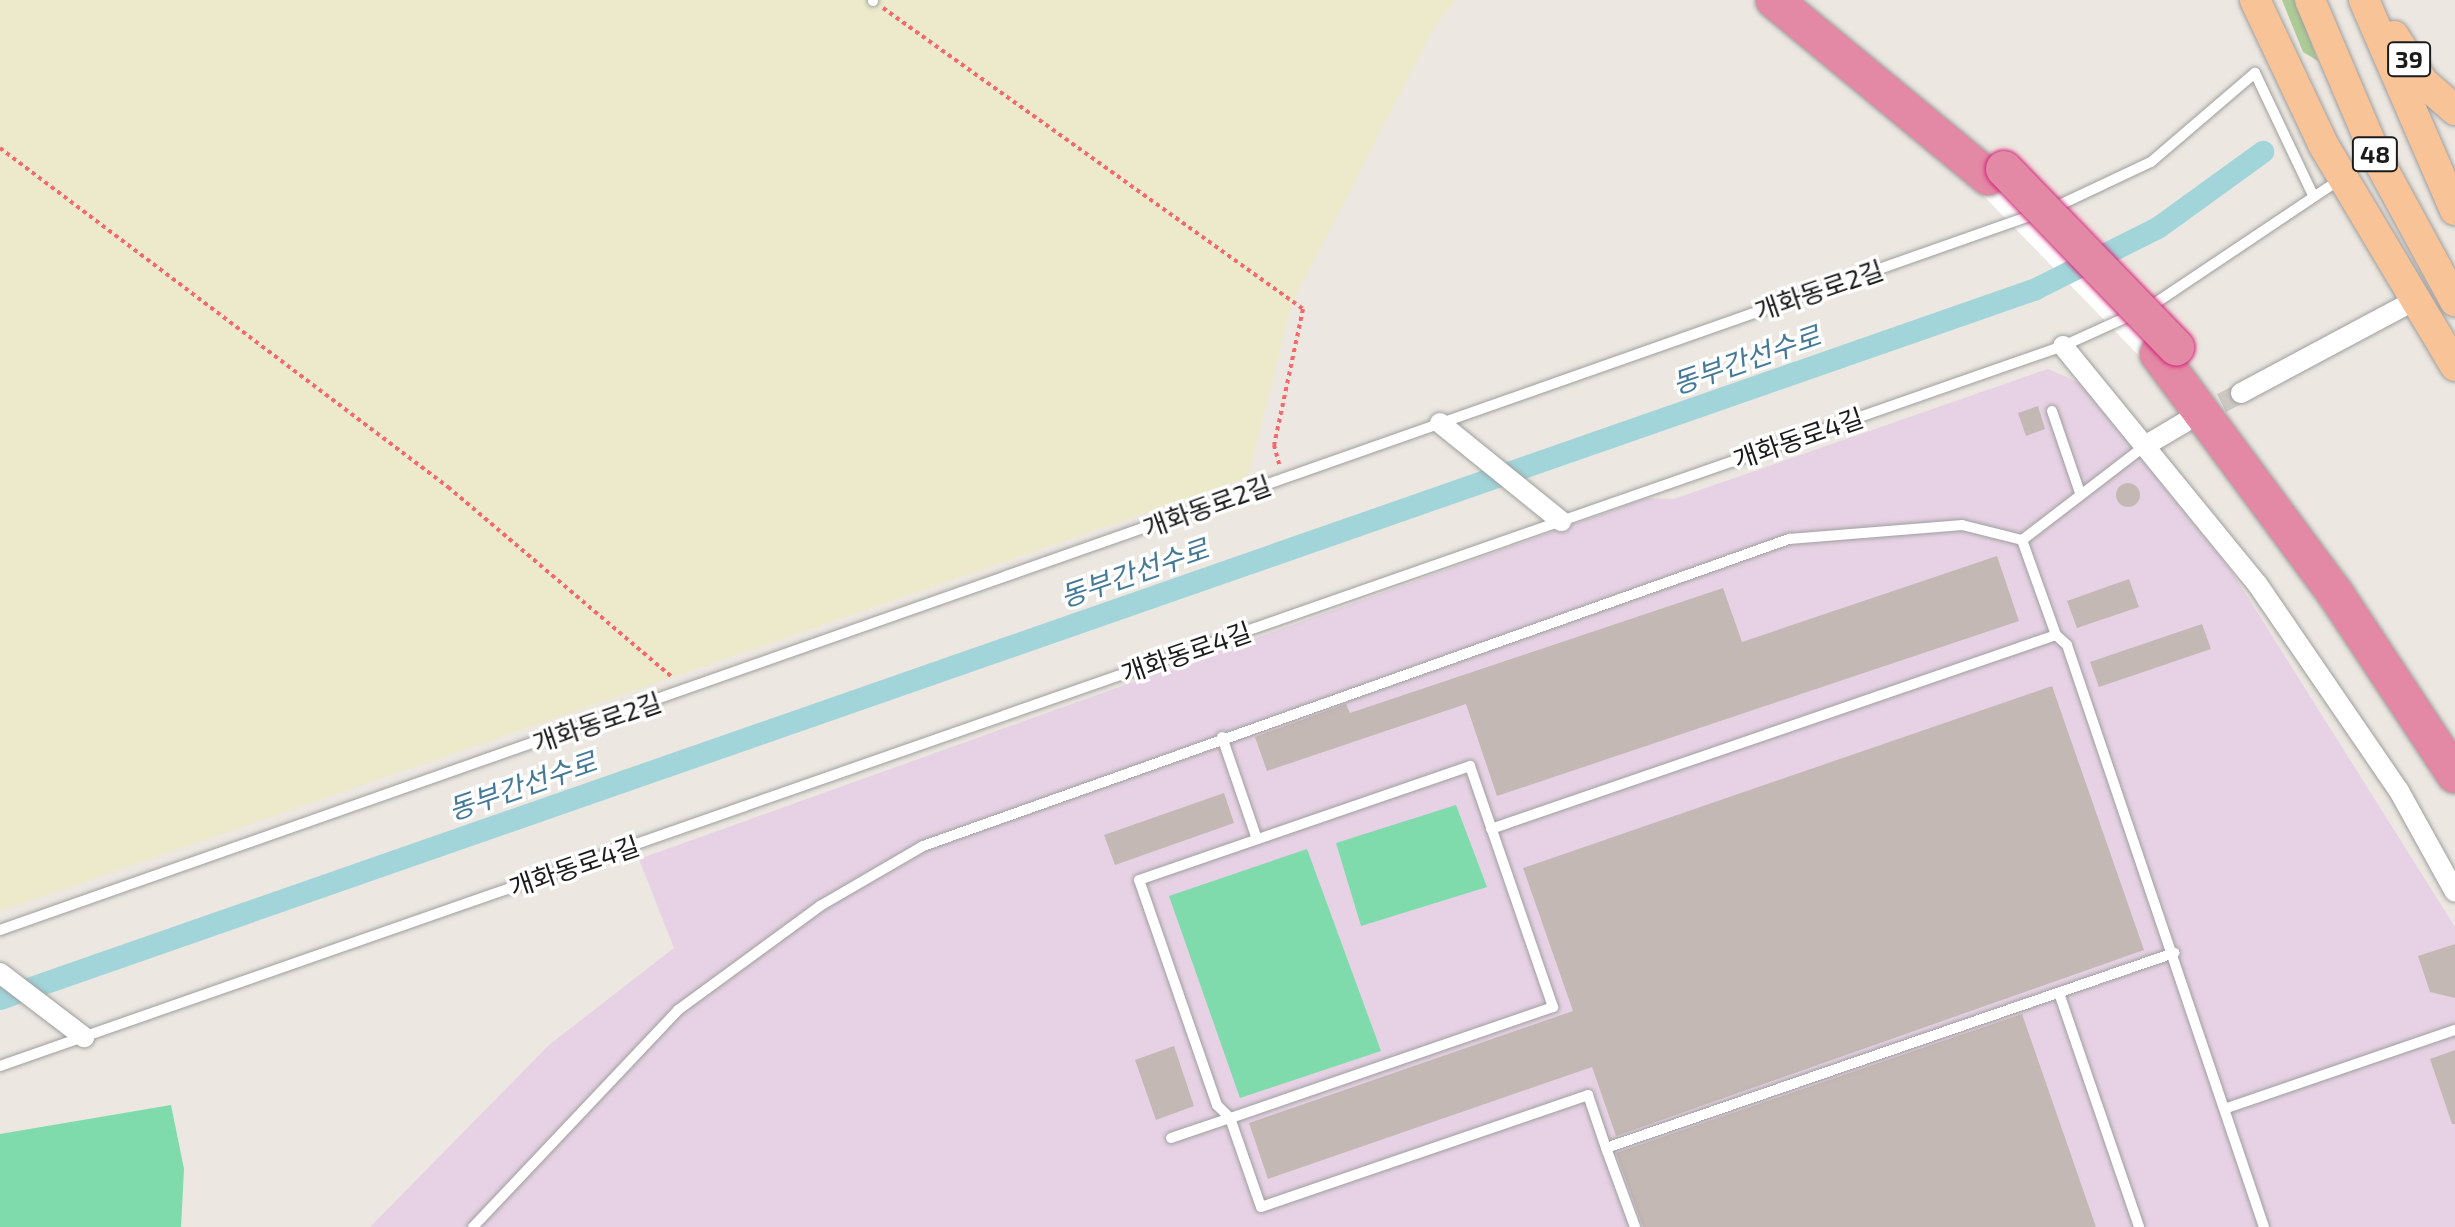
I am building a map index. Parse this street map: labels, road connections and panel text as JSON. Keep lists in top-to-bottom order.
{
  "streets": {
    "main road": ["39", "48"],
    "lane": ["개화동로2길", "개화동로4길"]
  },
  "crossings": [
    ["개화동로2길", "개화동로4길"]
  ],
  "water": ["동부간선수로"]
}
